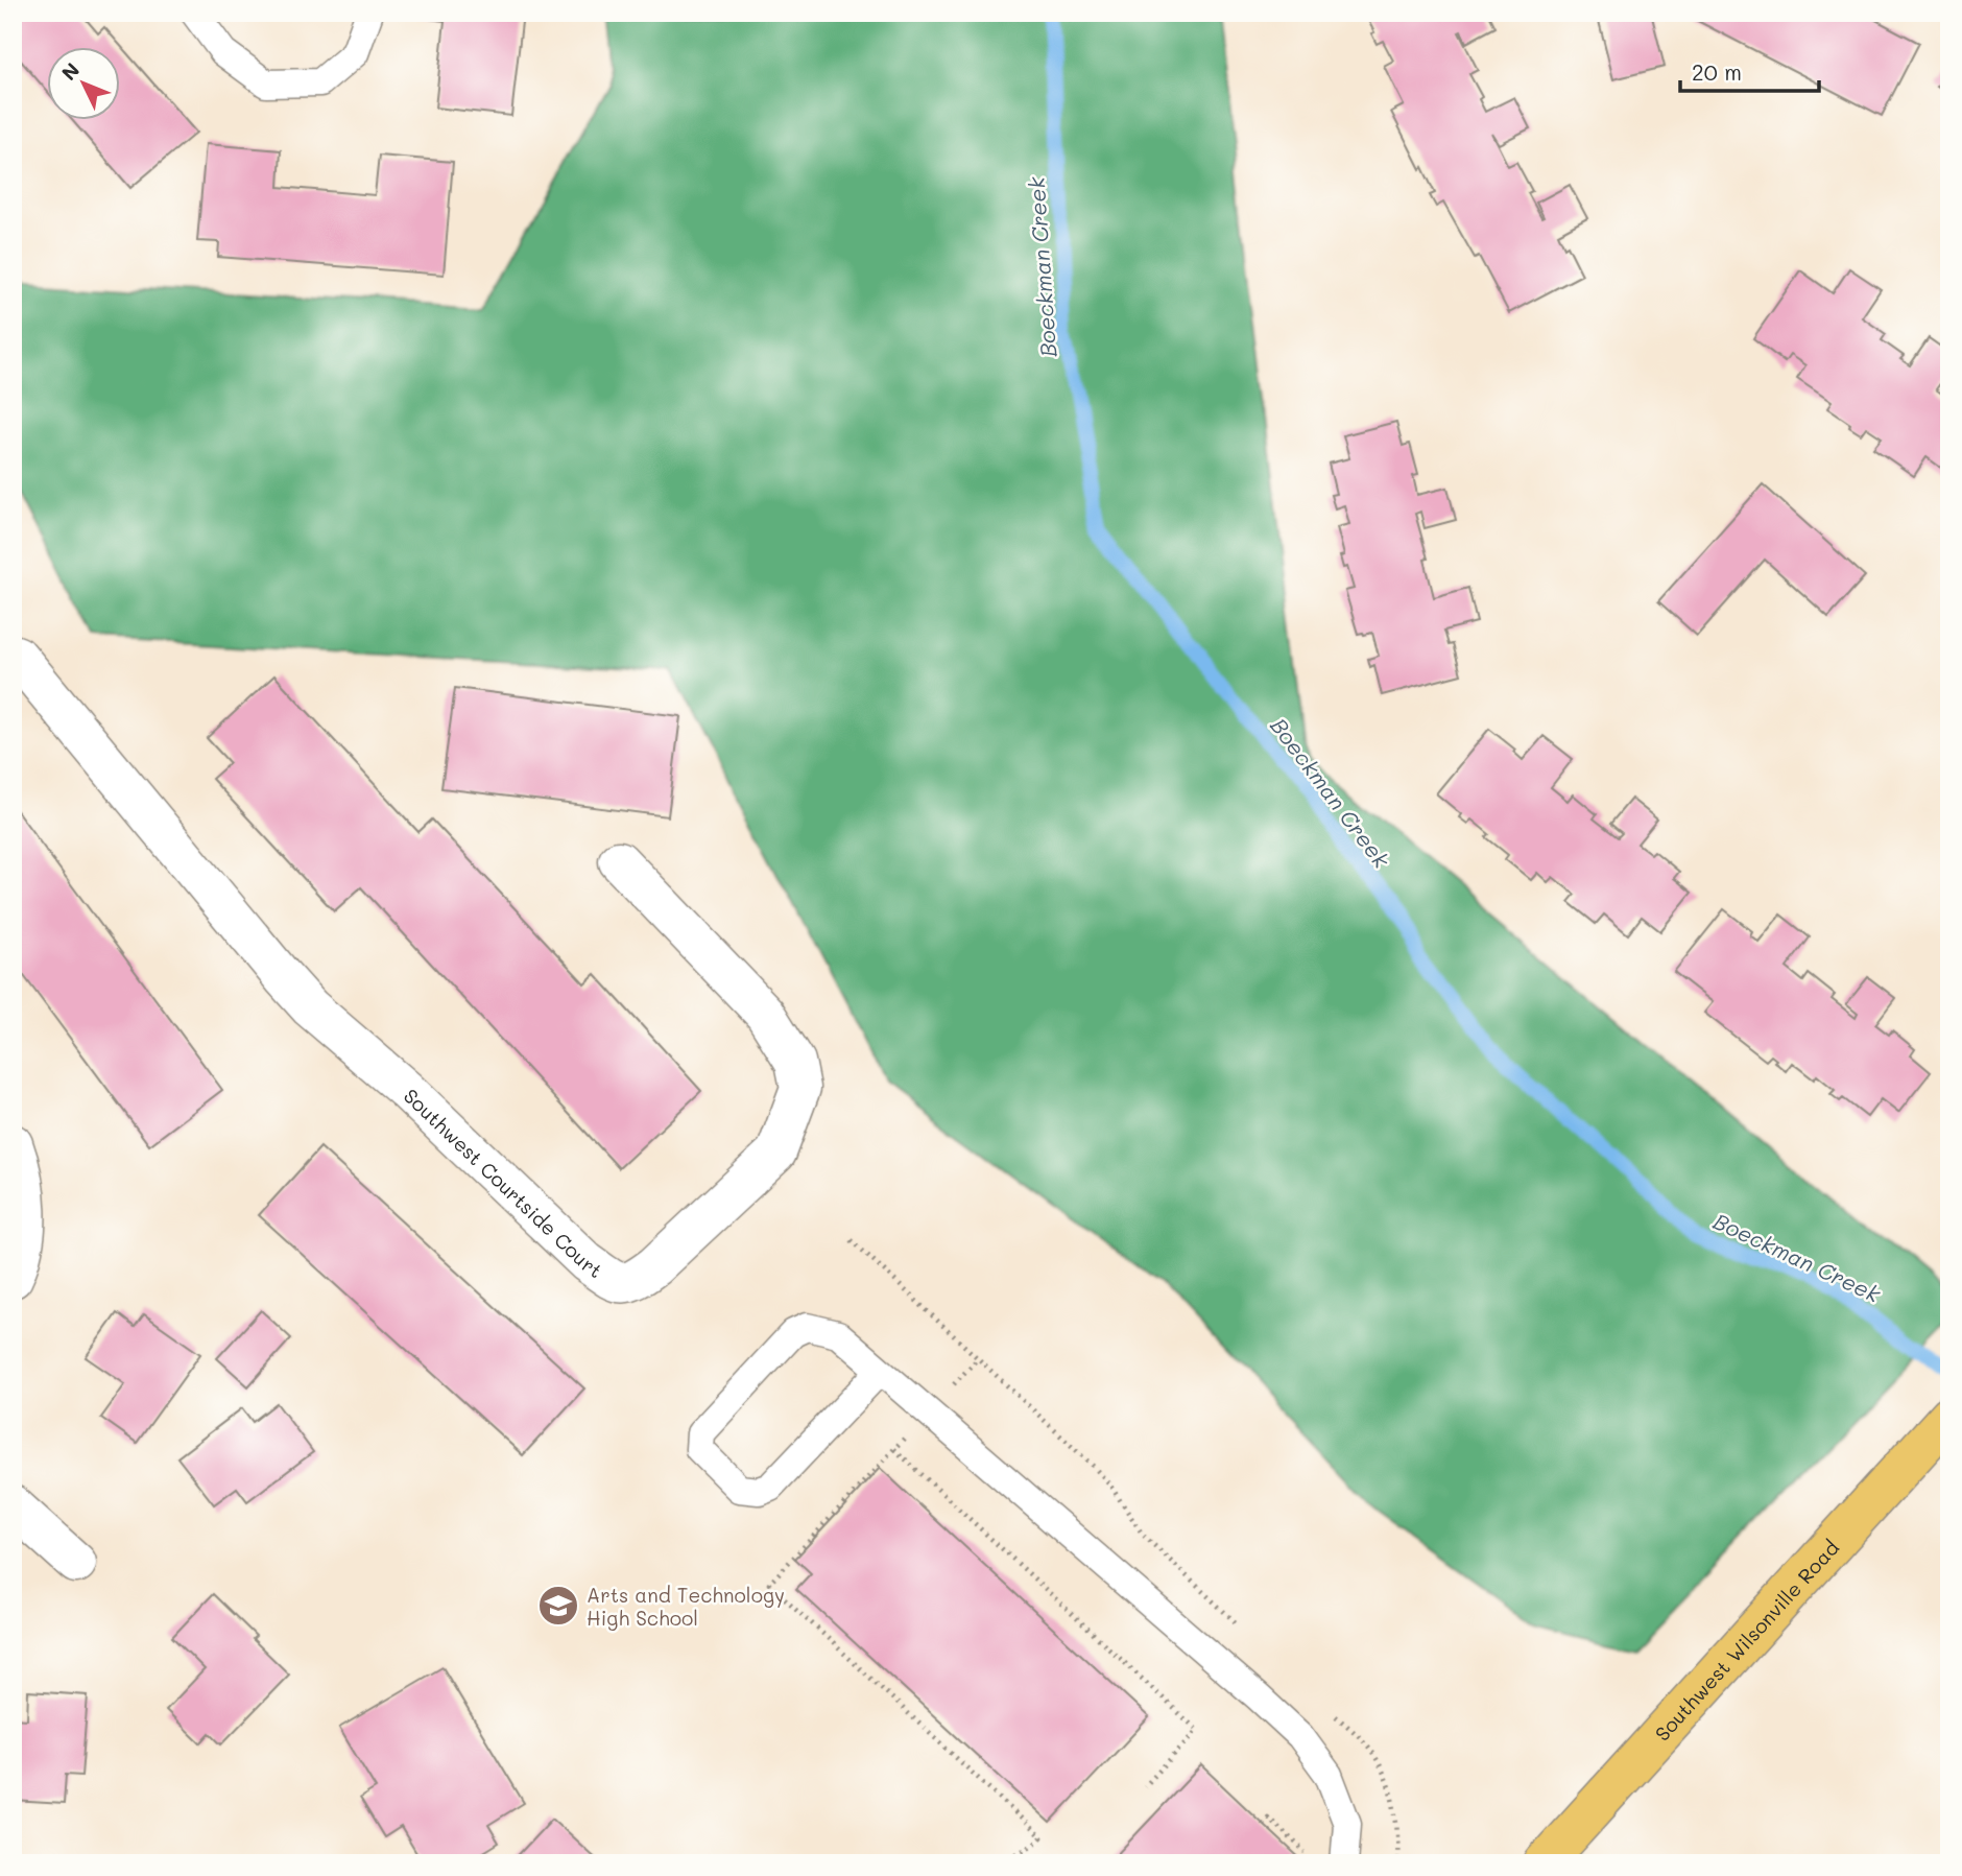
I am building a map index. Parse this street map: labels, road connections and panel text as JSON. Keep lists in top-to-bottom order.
{
  "streets": {
    "main road": ["Southwest Wilsonville Road"],
    "street": ["Southwest Courtside Court"]
  },
  "water": ["Boeckman Creek"],
  "places": {
    "school or university": ["Arts and Technology High School"]
  },
  "scale_bar": "20 m",
  "north": "top left"
}
